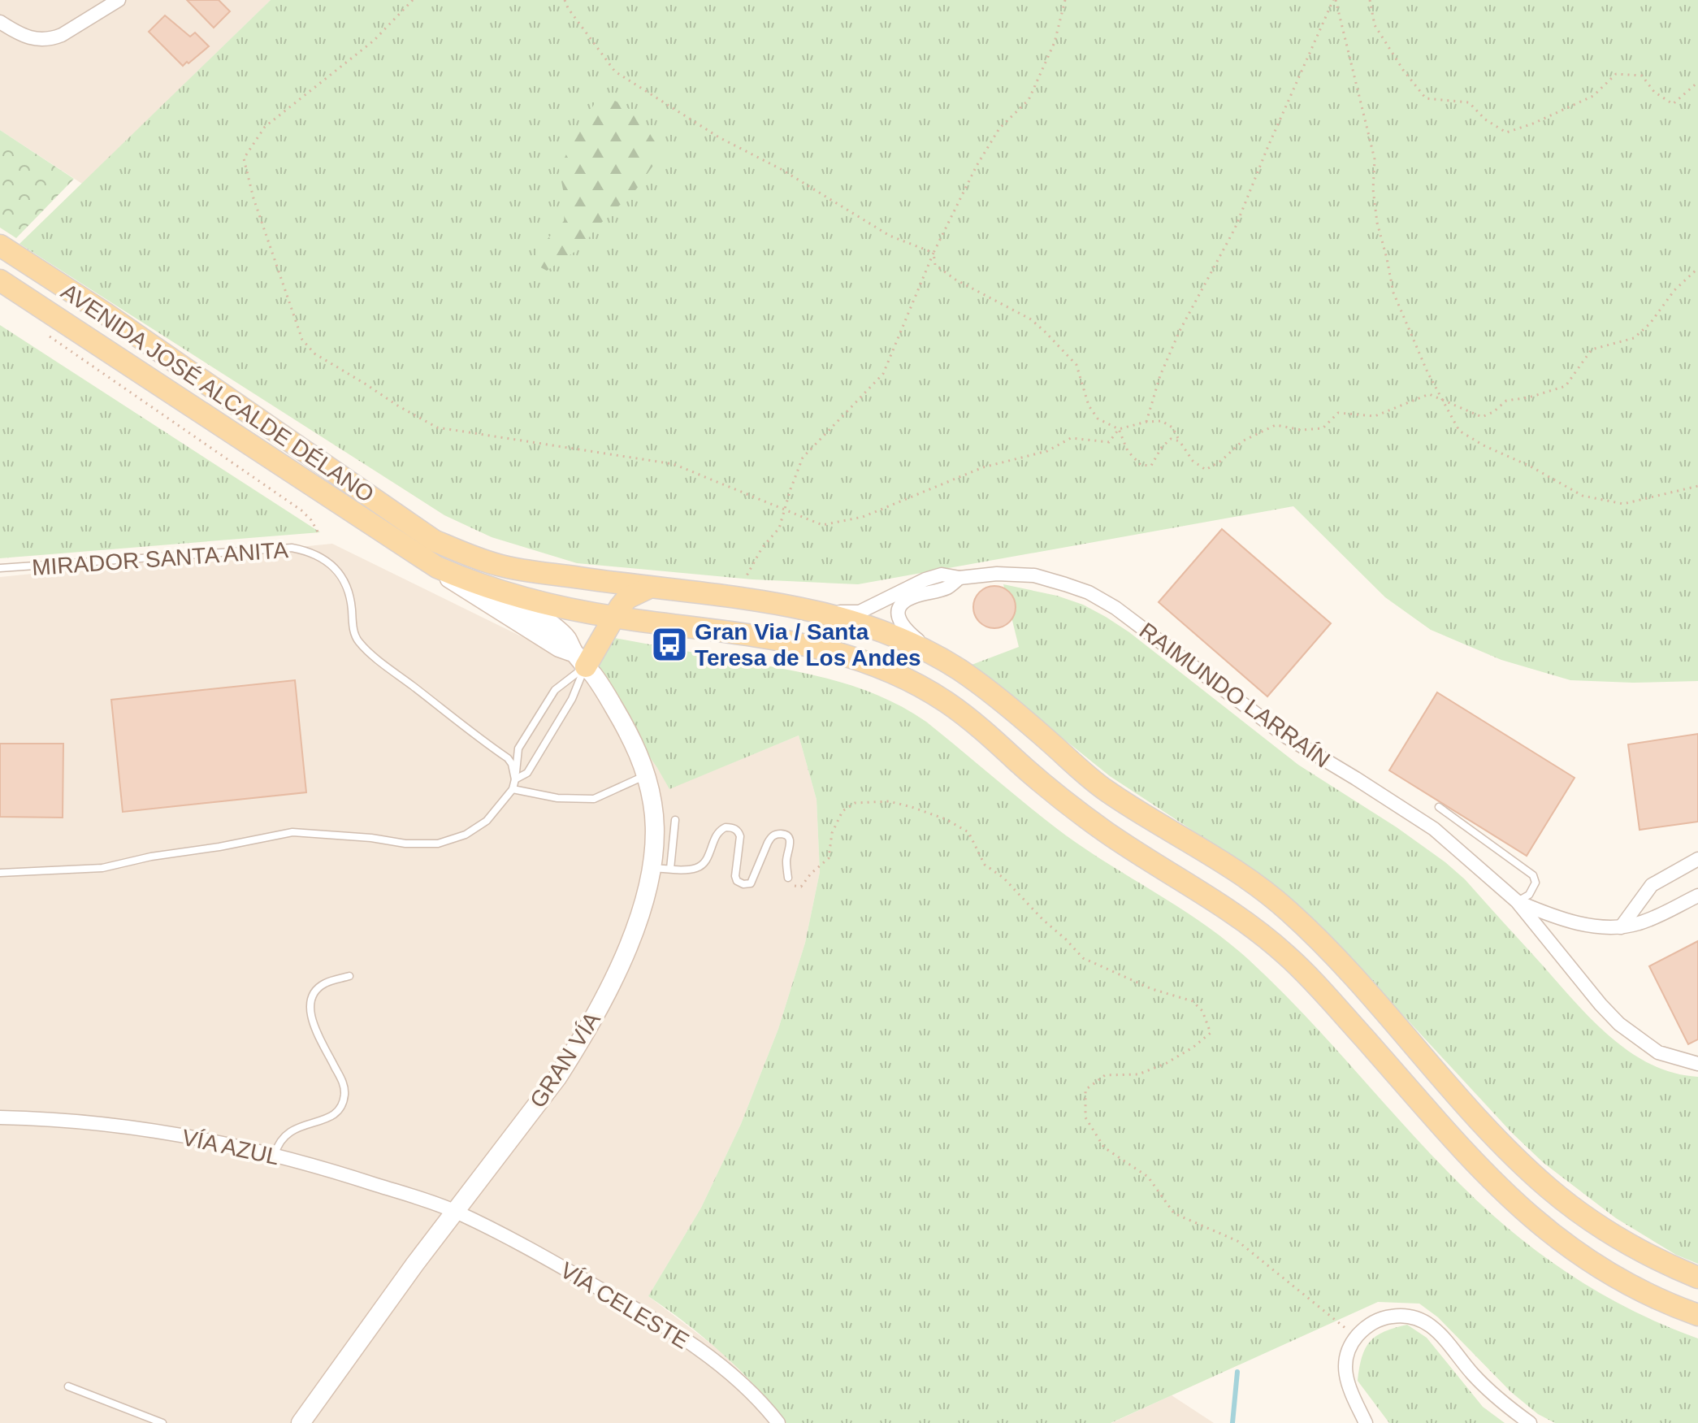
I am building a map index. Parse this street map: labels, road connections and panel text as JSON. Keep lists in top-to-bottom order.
{
  "streets": {
    "main road": ["AVENIDA JOSÉ ALCALDE DÉLANO", "GRAN VÍA"],
    "street": ["RAIMUNDO LARRAÍN", "VÍA AZUL", "VÍA CELESTE"],
    "lane": ["MIRADOR SANTA ANITA"]
  },
  "crossings": [
    ["AVENIDA JOSÉ ALCALDE DÉLANO", "RAIMUNDO LARRAÍN"],
    ["AVENIDA JOSÉ ALCALDE DÉLANO", "GRAN VÍA"],
    ["GRAN VÍA", "VÍA AZUL"],
    ["GRAN VÍA", "VÍA CELESTE"],
    ["VÍA AZUL", "VÍA CELESTE"]
  ],
  "places": {
    "bus stop": ["Gran Via / Santa Teresa de Los Andes"]
  }
}
